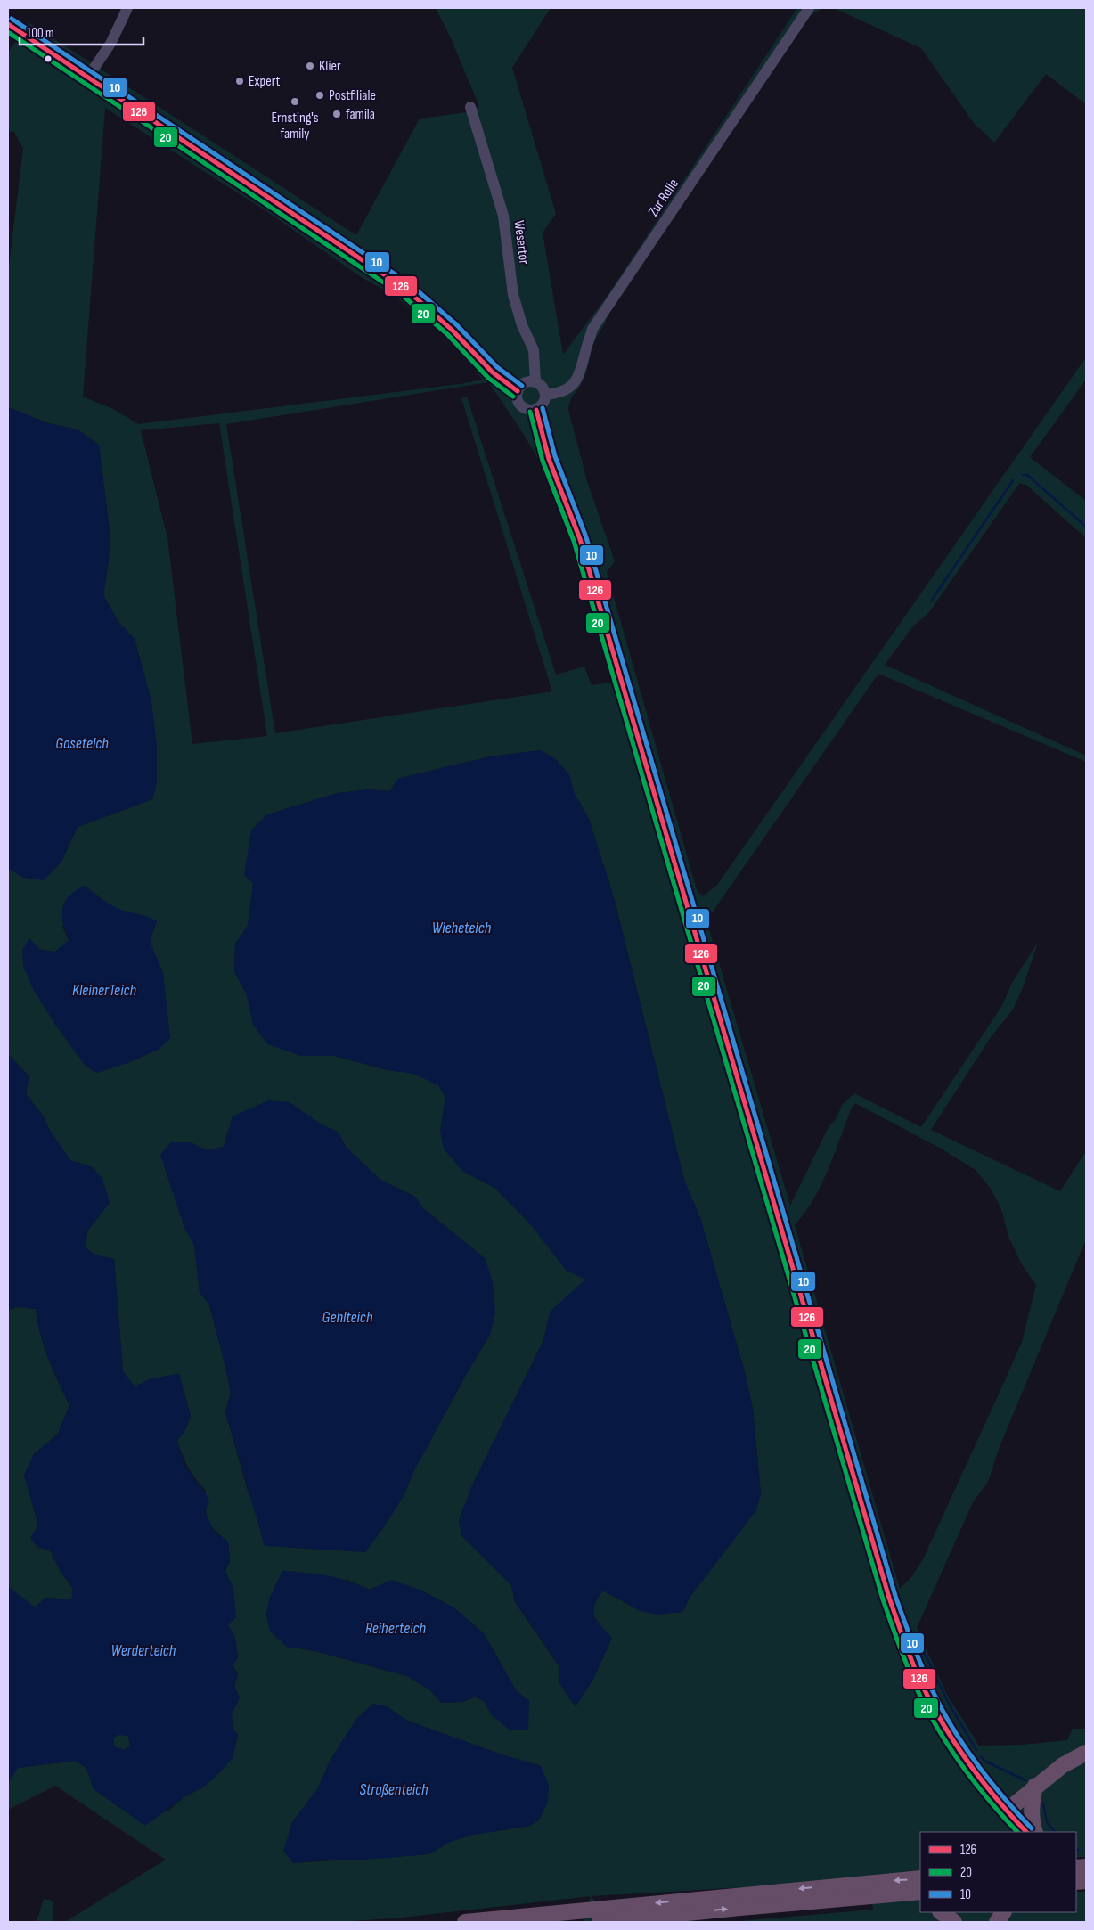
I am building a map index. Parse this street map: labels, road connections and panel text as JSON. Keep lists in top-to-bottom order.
{
  "streets": {
    "street": ["Zur Rolle", "Wesertor"]
  },
  "crossings": [
    ["Zur Rolle", "Wesertor"]
  ],
  "water": [
    "Goseteich",
    "Wieheteich",
    "KleinerTeich",
    "Gehlteich",
    "Reiherteich",
    "Werderteich",
    "Straßenteich"
  ],
  "places": [
    "Klier",
    "Expert",
    "Postfiliale",
    "Ernsting's family",
    "famila"
  ],
  "lines": ["transit line 10", "transit line 126", "transit line 20"],
  "legend": ["126", "20", "10"],
  "scale_bar": "100 m"
}
